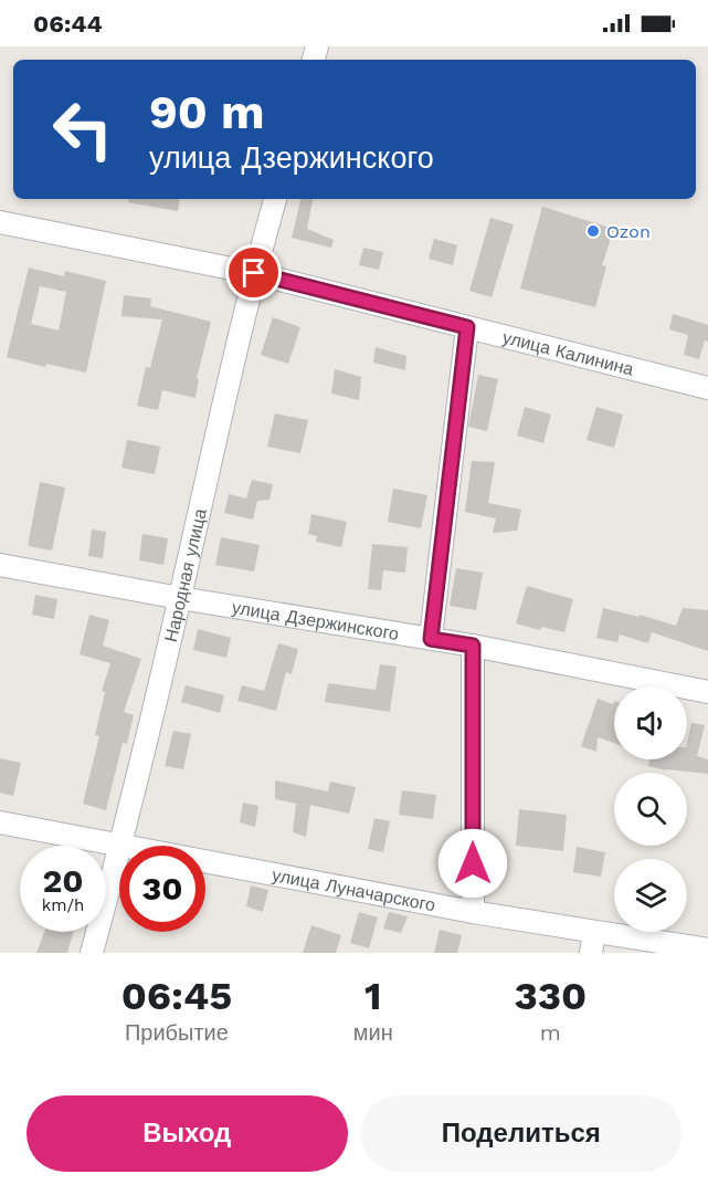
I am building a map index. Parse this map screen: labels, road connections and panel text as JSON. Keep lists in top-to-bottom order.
{
  "streets": {
    "street": [
      "улица Калинина",
      "Народная улица",
      "улица Дзержинского",
      "улица Луначарского"
    ]
  },
  "crossings": [
    ["улица Калинина", "Народная улица"],
    ["Народная улица", "улица Дзержинского"],
    ["Народная улица", "улица Луначарского"]
  ],
  "places": ["Ozon"],
  "page": {
    "status": "06:44",
    "turn": ["90 m", "улица Дзержинского"],
    "speed": "20 km/h",
    "limit": "30",
    "eta": [
      "06:45",
      "Прибытие",
      "1",
      "мин",
      "330",
      "m"
    ],
    "buttons": ["Выход", "Поделиться"]
  }
}
